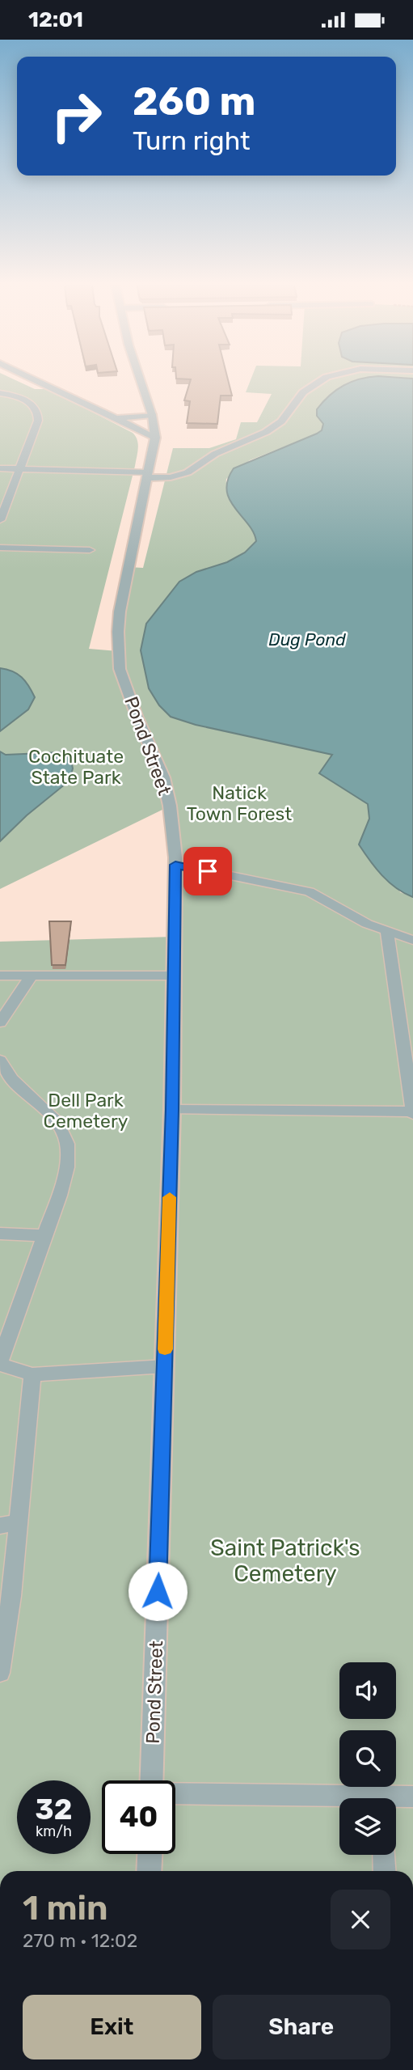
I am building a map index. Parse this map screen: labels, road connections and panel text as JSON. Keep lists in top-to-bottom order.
{
  "streets": {
    "street": ["Pond Street"]
  },
  "water": ["Dug Pond"],
  "parks": [
    "Cochituate State Park",
    "Natick Town Forest",
    "Dell Park Cemetery",
    "Saint Patrick's Cemetery"
  ],
  "page": {
    "status": "12:01",
    "turn": ["260 m", "Turn right"],
    "speed": "32 km/h",
    "limit": "40",
    "heading": ["1 min", "270 m · 12:02"],
    "buttons": ["Exit", "Share"]
  }
}
